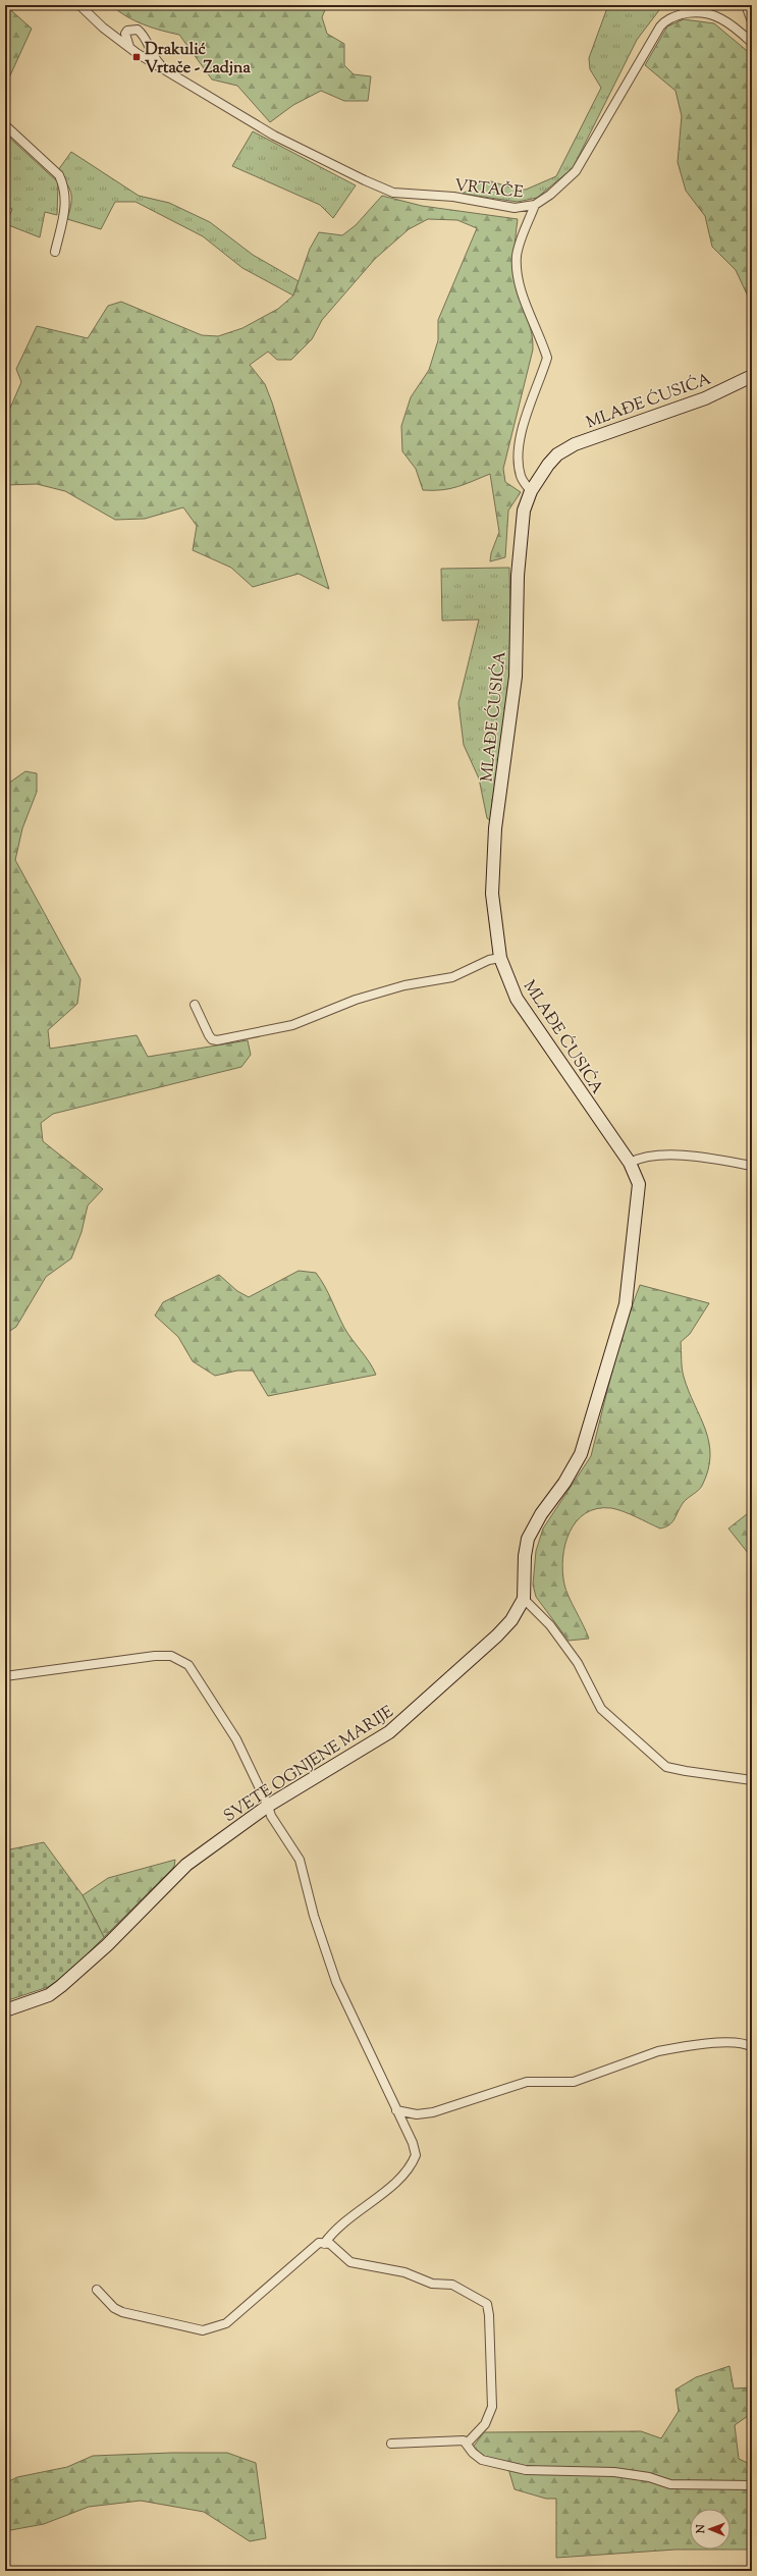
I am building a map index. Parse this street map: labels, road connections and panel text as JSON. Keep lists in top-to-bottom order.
{
  "streets": {
    "street": ["VRTAČE", "MLAĐE ĆUSIĆA", "SVETE OGNJENE MARIJE"]
  },
  "places": {
    "transit": ["Drakulić Vrtače - Zadjna"]
  },
  "north": "left"
}
